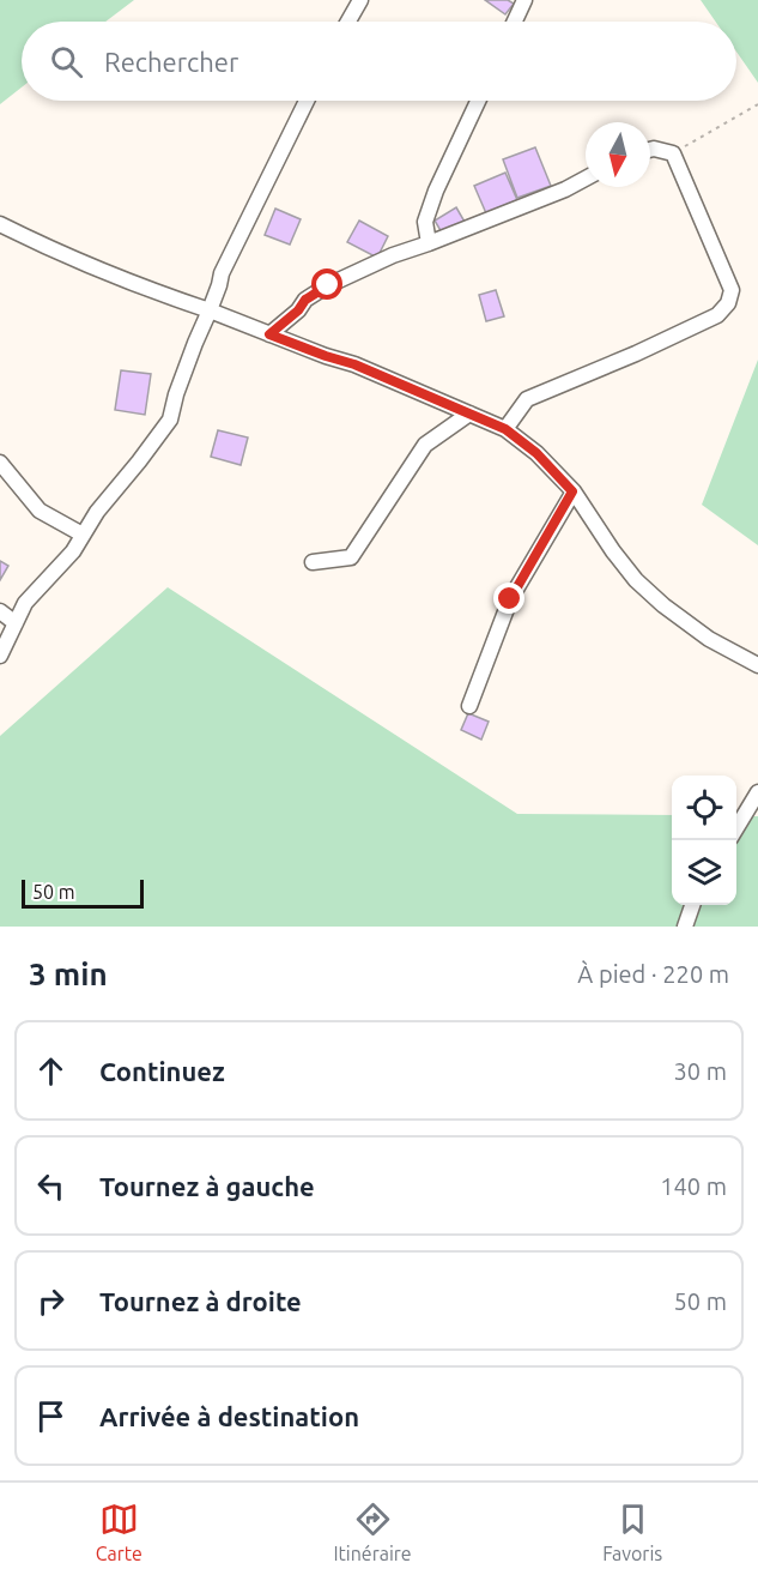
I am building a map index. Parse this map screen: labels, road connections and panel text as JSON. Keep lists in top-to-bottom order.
{
  "scale_bar": "50 m",
  "north": "bottom",
  "page": {
    "search": "Rechercher",
    "scale": "50 m",
    "heading": ["3 min", "À pied · 220 m"],
    "list": [
      ["Continuez", "30 m"],
      ["Tournez à gauche", "140 m"],
      ["Tournez à droite", "50 m"],
      "Arrivée à destination"
    ],
    "nav": ["Carte", "Itinéraire", "Favoris"]
  }
}
